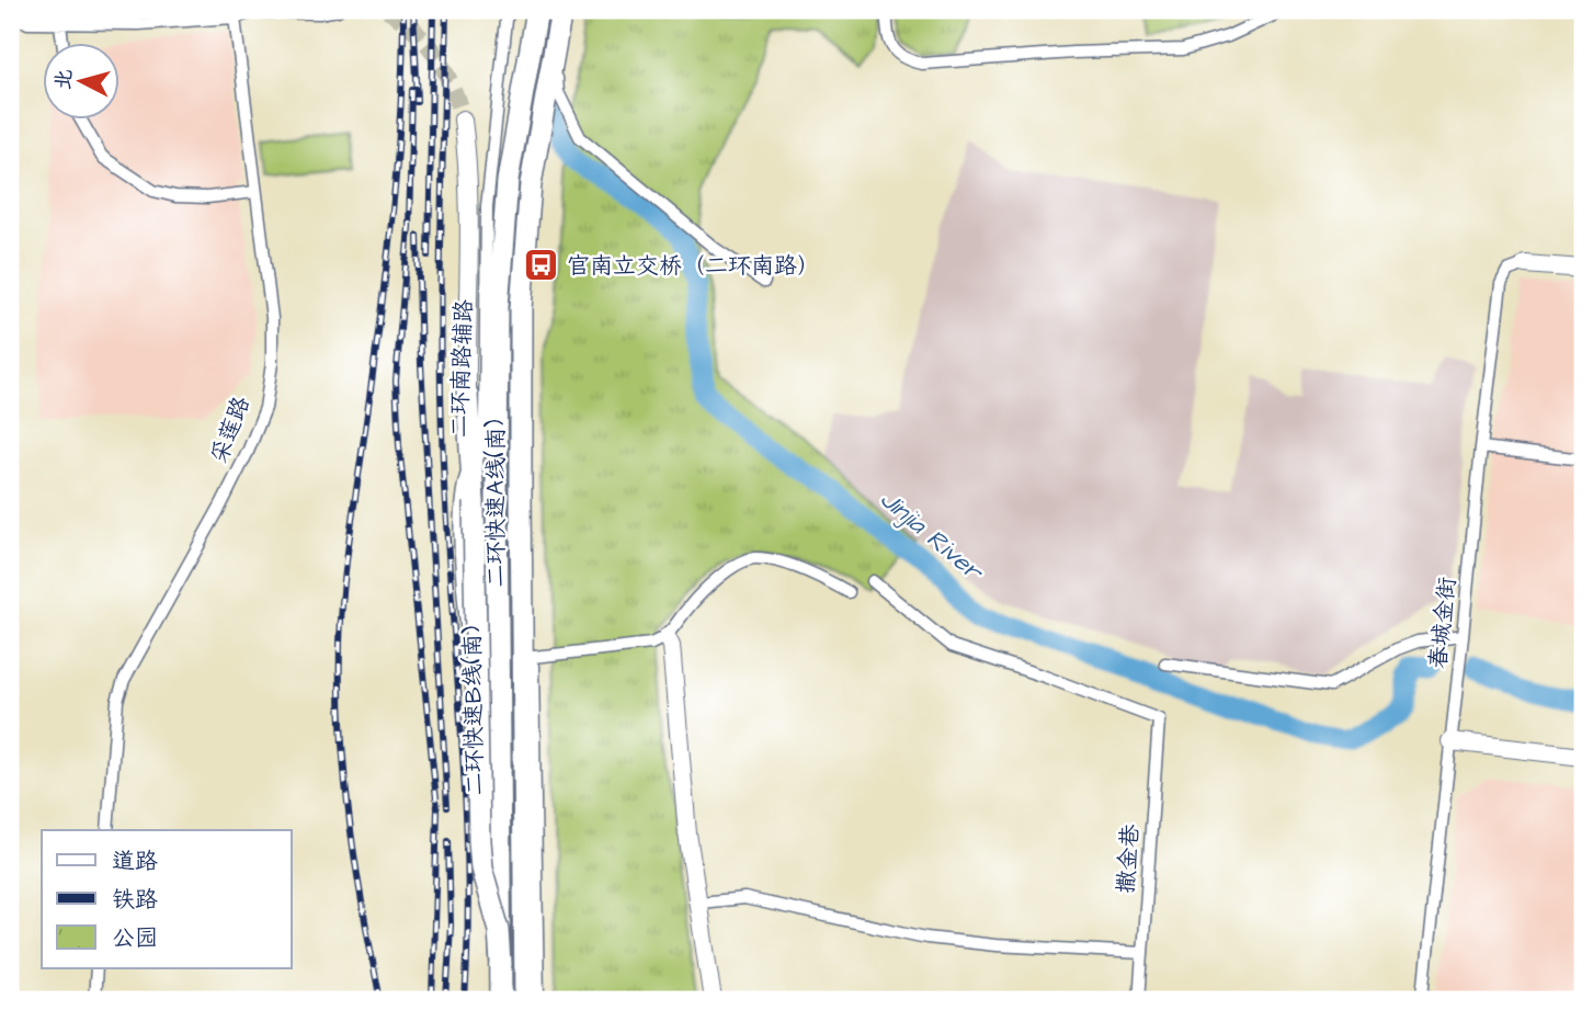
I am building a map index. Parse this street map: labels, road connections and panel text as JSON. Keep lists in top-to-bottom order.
{
  "streets": {
    "highway": ["二环快速A线(南)", "二环快速B线(南)"],
    "street": [
      "二环南路辅路",
      "采莲路",
      "春城金街",
      "撒金巷"
    ]
  },
  "water": ["Jinjia River"],
  "places": {
    "bus stop": ["官南立交桥（二环南路）"]
  },
  "legend": ["道路", "铁路", "公园"],
  "north": "left"
}
